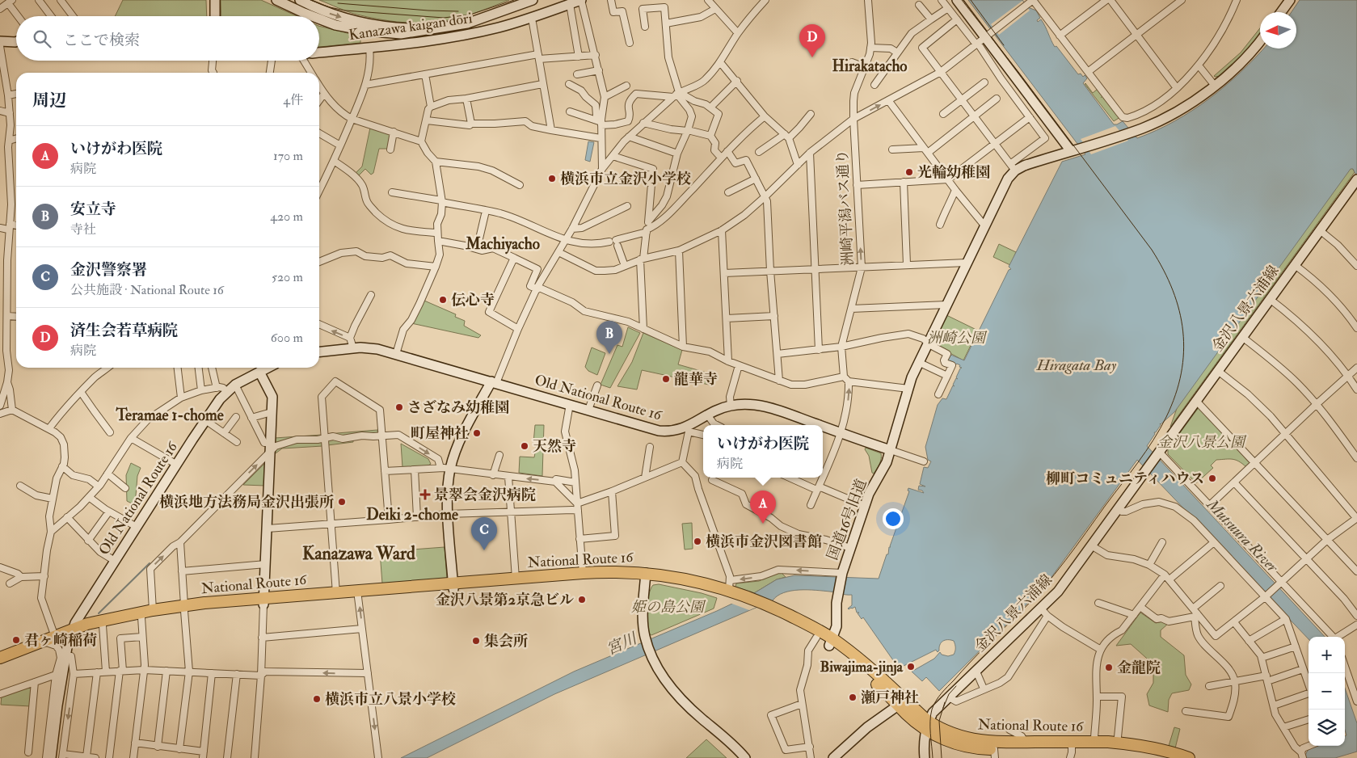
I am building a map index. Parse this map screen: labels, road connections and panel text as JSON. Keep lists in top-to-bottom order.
{
  "streets": {
    "highway": ["National Route 16"],
    "street": [
      "Kanazawa kaigan dōri",
      "洲崎平潟バス通り",
      "金沢八景六浦線",
      "Old National Route 16",
      "国道16号旧道"
    ]
  },
  "crossings": [
    ["金沢八景六浦線", "National Route 16"],
    ["Old National Route 16", "国道16号旧道"],
    ["Old National Route 16", "National Route 16"],
    ["国道16号旧道", "National Route 16"]
  ],
  "districts": [
    "Hirakatacho",
    "Machiyacho",
    "Teramae 1-chome",
    "Deiki 2-chome",
    "Kanazawa Ward"
  ],
  "water": ["Hiragata Bay", "Mutsuura River", "宮川"],
  "parks": ["洲崎公園", "金沢八景公園", "姫の島公園"],
  "places": {
    "other": [
      "光輪幼稚園",
      "横浜市立金沢小学校",
      "伝心寺",
      "龍華寺",
      "さざなみ幼稚園",
      "町屋神社",
      "天然寺",
      "柳町コミュニティハウス",
      "横浜地方法務局金沢出張所",
      "横浜市金沢図書館",
      "金沢八景第2京急ビル",
      "君ヶ崎稲荷",
      "集会所",
      "Biwajima-jinja",
      "金龍院",
      "瀬戸神社",
      "横浜市立八景小学校"
    ],
    "health": ["景翠会金沢病院"]
  },
  "north": "left",
  "page": {
    "search": "ここで検索",
    "pins": [
      "D",
      "B",
      "A",
      "C"
    ],
    "heading": ["周辺", "4件"],
    "list": [
      {
        "mark": "A",
        "name": "いけがわ医院",
        "note": "病院",
        "value": "170 m"
      },
      {
        "mark": "B",
        "name": "安立寺",
        "note": "寺社",
        "value": "420 m"
      },
      {
        "mark": "C",
        "name": "金沢警察署",
        "note": "公共施設 · National Route 16",
        "value": "520 m"
      },
      {
        "mark": "D",
        "name": "済生会若草病院",
        "note": "病院",
        "value": "600 m"
      }
    ],
    "popup": ["いけがわ医院", "病院"],
    "map_buttons": ["+", "−"]
  }
}
